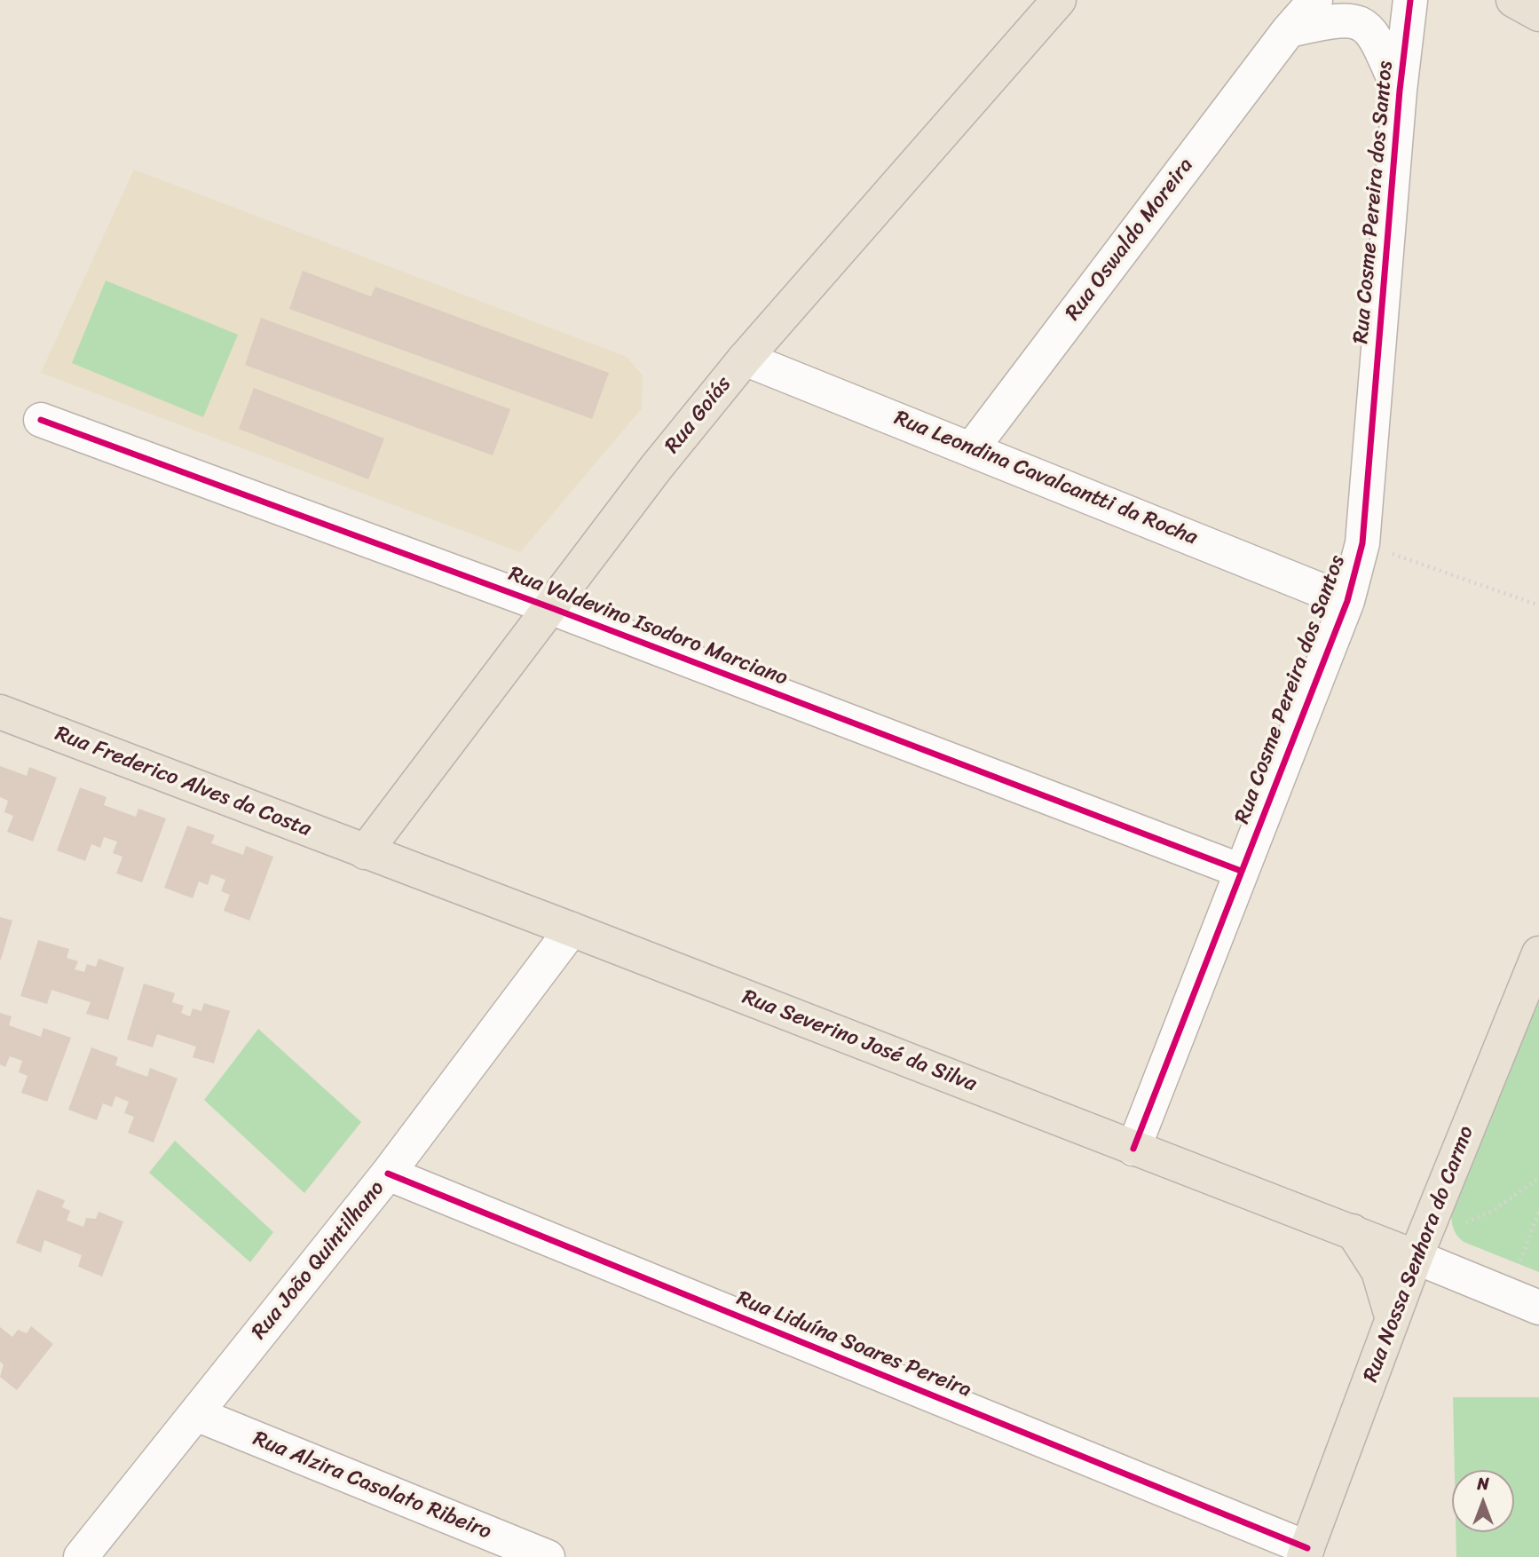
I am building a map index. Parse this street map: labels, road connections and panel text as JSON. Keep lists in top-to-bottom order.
{
  "streets": {
    "main road": [
      "Rua Goiás",
      "Rua Frederico Alves da Costa",
      "Rua Severino José da Silva",
      "Rua Nossa Senhora do Carmo"
    ],
    "street": [
      "Rua Cosme Pereira dos Santos",
      "Rua Oswaldo Moreira",
      "Rua Leondina Cavalcantti da Rocha",
      "Rua Valdevino Isodoro Marciano",
      "Rua João Quintilhano",
      "Rua Liduína Soares Pereira",
      "Rua Alzira Casolato Ribeiro"
    ]
  },
  "crossings": [
    ["Rua Cosme Pereira dos Santos", "Rua Leondina Cavalcantti da Rocha"],
    ["Rua Cosme Pereira dos Santos", "Rua Valdevino Isodoro Marciano"],
    ["Rua Cosme Pereira dos Santos", "Rua Severino José da Silva"],
    ["Rua Oswaldo Moreira", "Rua Leondina Cavalcantti da Rocha"],
    ["Rua Goiás", "Rua Leondina Cavalcantti da Rocha"],
    ["Rua Goiás", "Rua Valdevino Isodoro Marciano"],
    ["Rua Goiás", "Rua Frederico Alves da Costa"],
    ["Rua Goiás", "Rua Severino José da Silva"],
    ["Rua Frederico Alves da Costa", "Rua Severino José da Silva"],
    ["Rua Severino José da Silva", "Rua Nossa Senhora do Carmo"],
    ["Rua Severino José da Silva", "Rua João Quintilhano"],
    ["Rua Nossa Senhora do Carmo", "Rua Liduína Soares Pereira"],
    ["Rua João Quintilhano", "Rua Liduína Soares Pereira"],
    ["Rua João Quintilhano", "Rua Alzira Casolato Ribeiro"]
  ],
  "north": "top"
}
